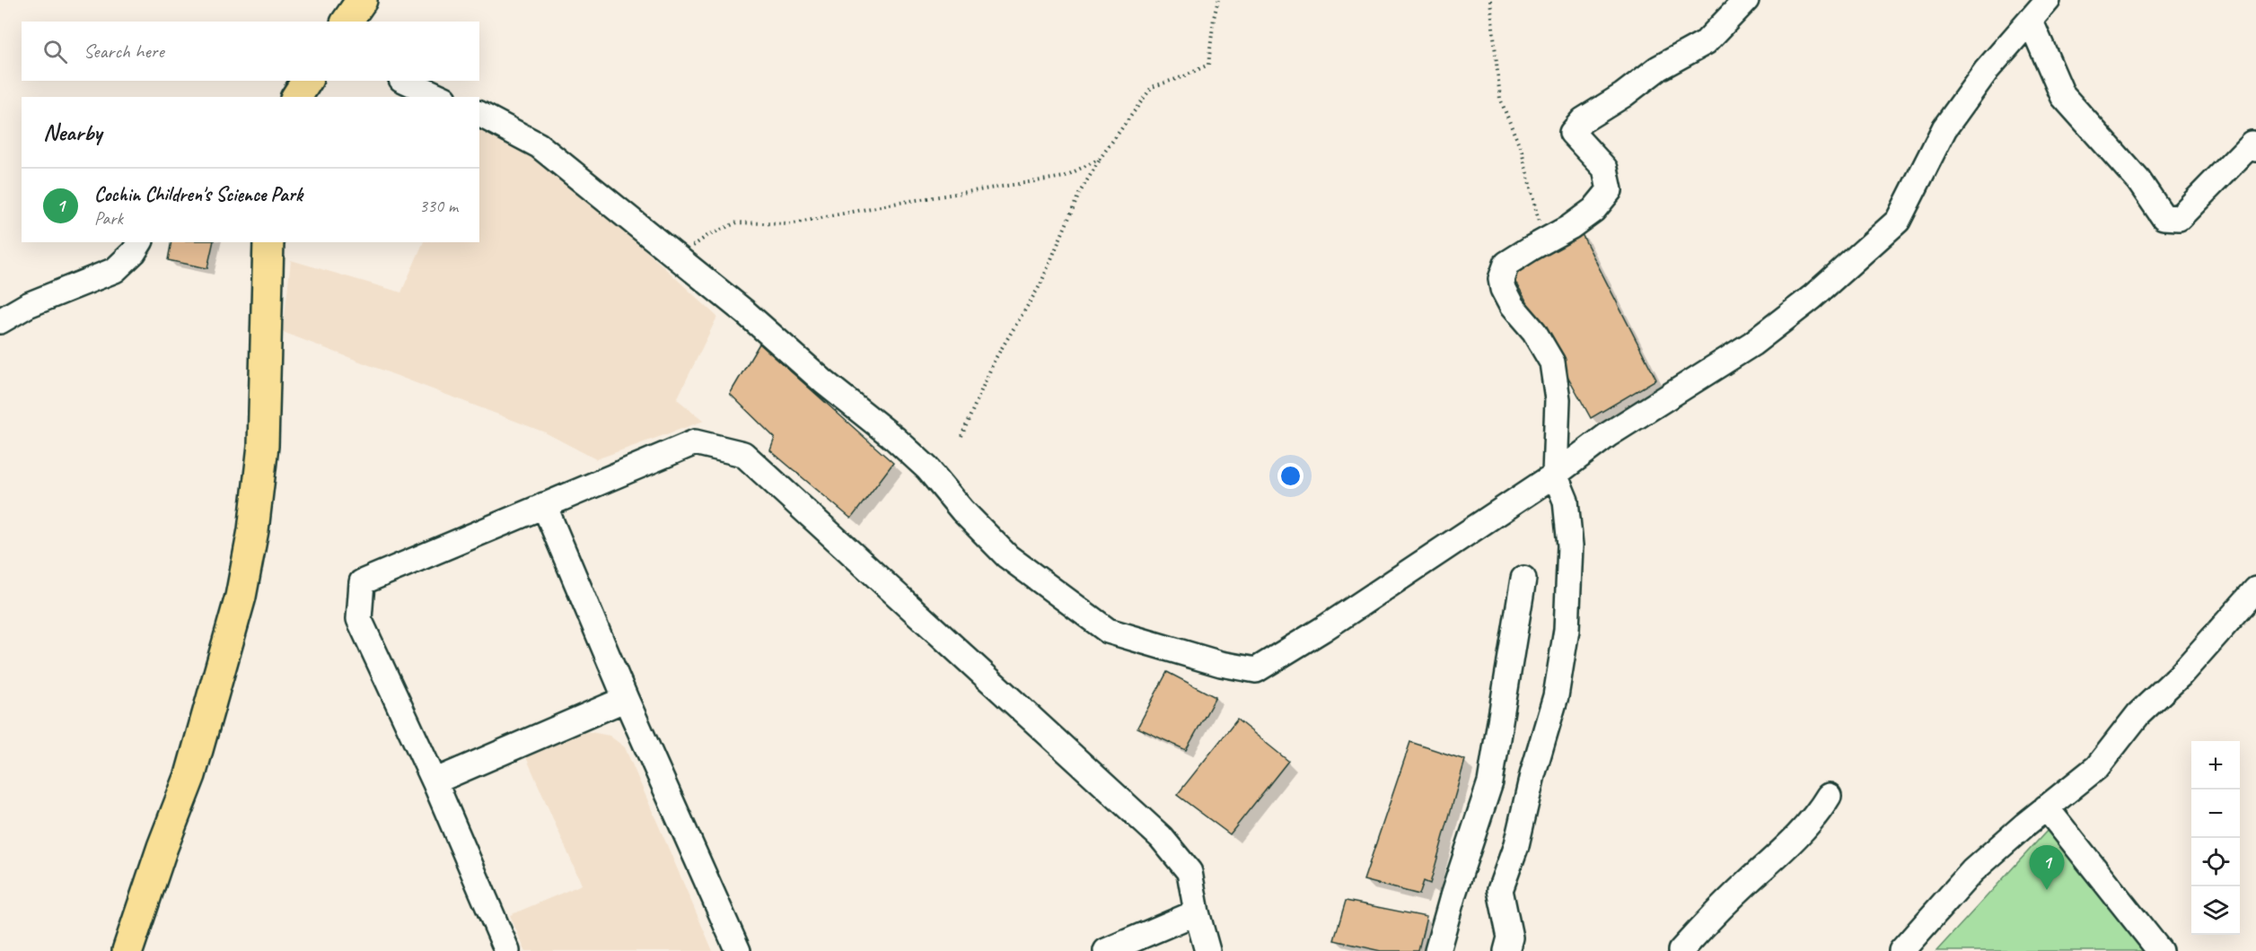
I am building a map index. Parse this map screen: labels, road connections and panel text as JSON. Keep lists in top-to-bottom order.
{
  "page": {
    "search": "Search here",
    "heading": "Nearby",
    "list": [
      {
        "mark": "1",
        "name": "Cochin Children's Science Park",
        "note": "Park",
        "value": "330 m"
      }
    ],
    "map_buttons": ["+", "−"],
    "pins": "1"
  }
}
